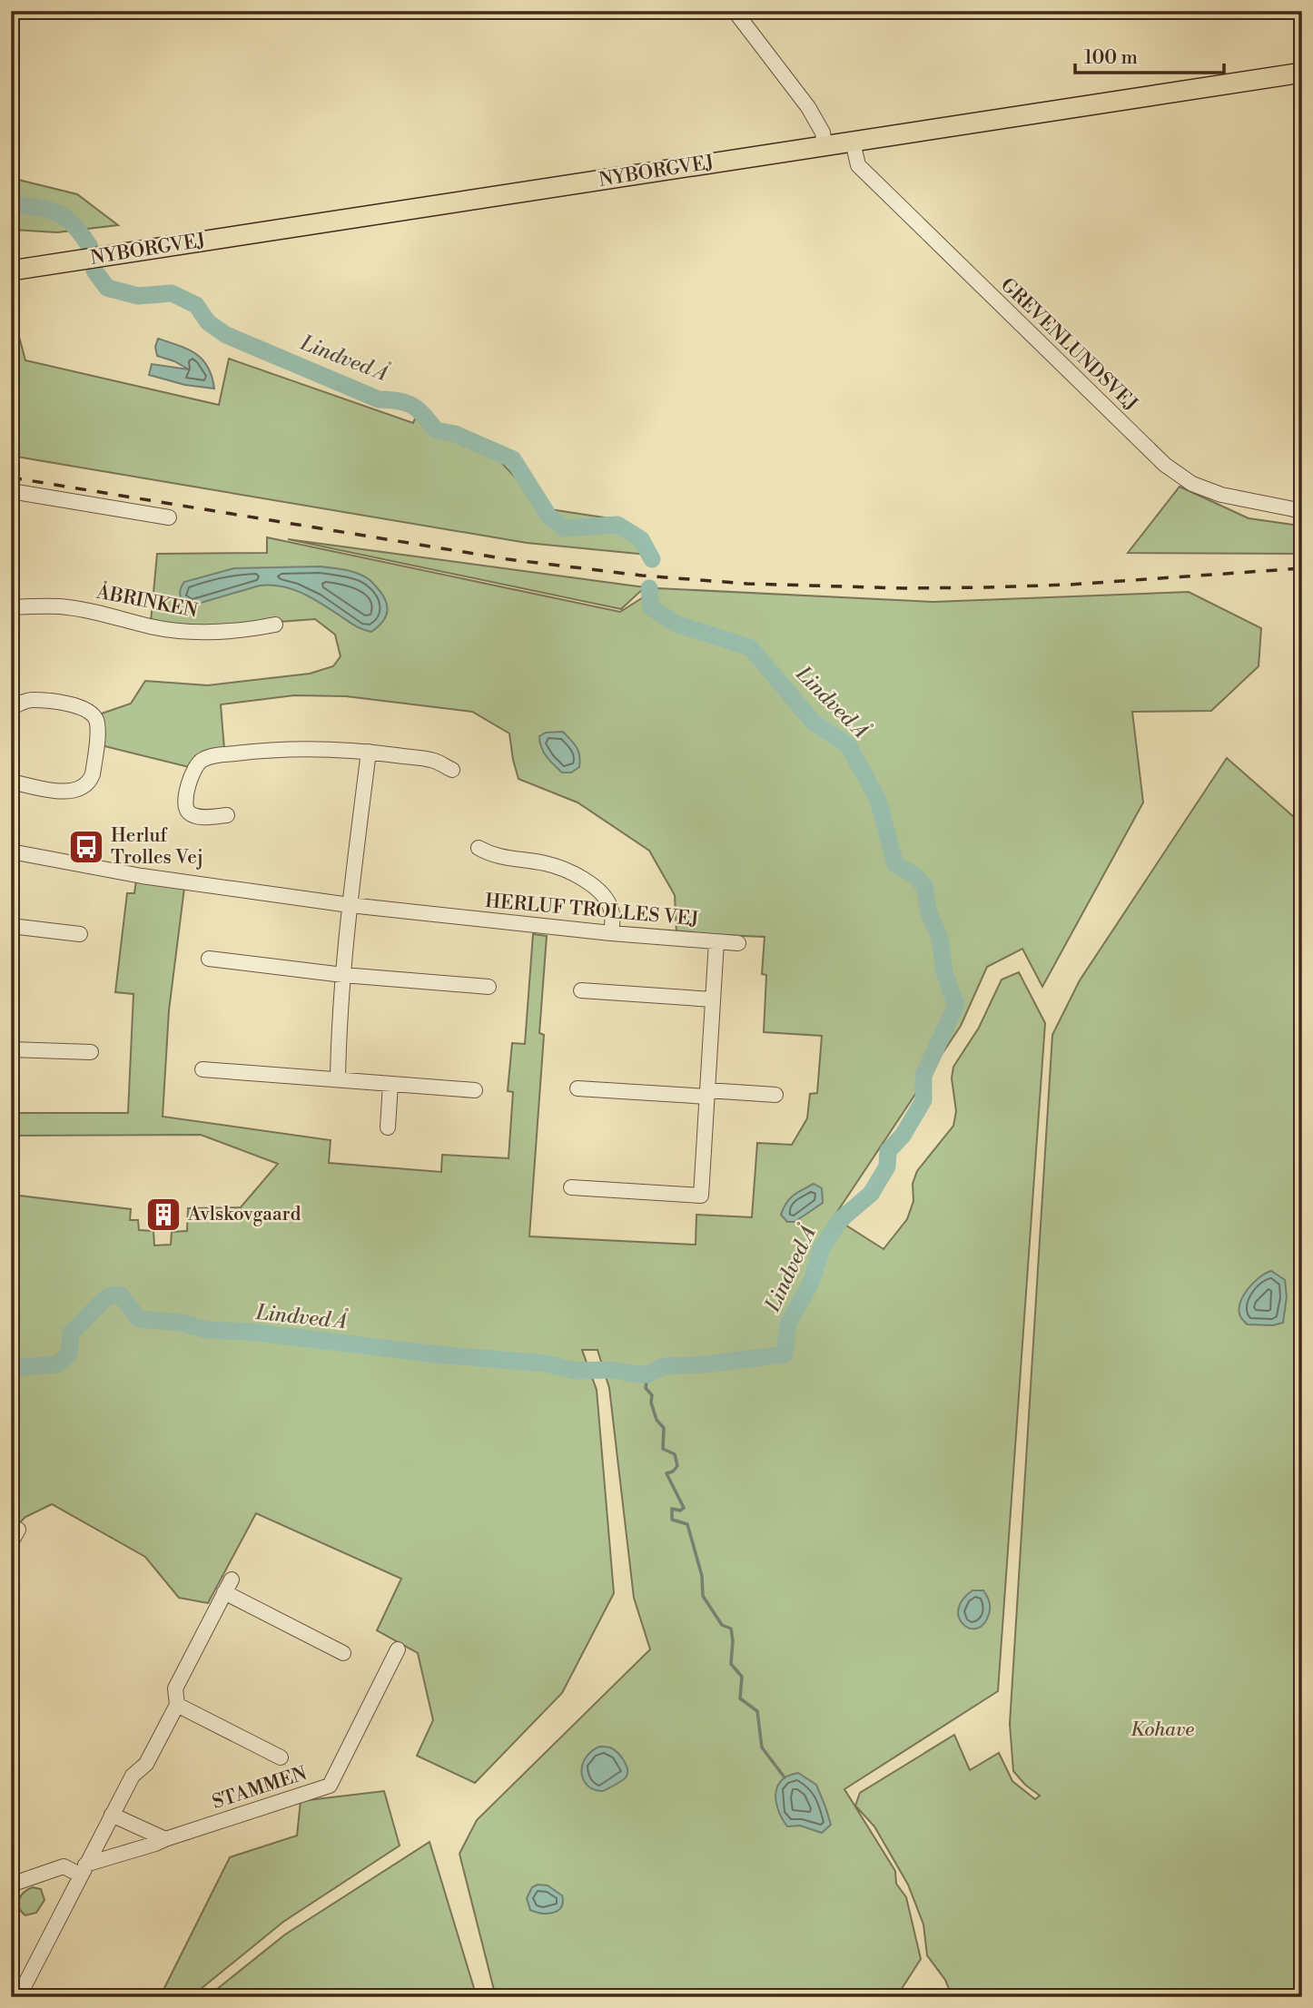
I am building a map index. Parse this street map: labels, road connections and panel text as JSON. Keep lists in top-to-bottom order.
{
  "streets": {
    "main road": ["NYBORGVEJ"],
    "street": [
      "GREVENLUNDSVEJ",
      "ÅBRINKEN",
      "HERLUF TROLLES VEJ",
      "STAMMEN"
    ]
  },
  "crossings": [
    ["NYBORGVEJ", "GREVENLUNDSVEJ"]
  ],
  "water": ["Lindved Å"],
  "parks": ["Kohave"],
  "places": {
    "bus stop": ["Herluf Trolles Vej"],
    "building": ["Avlskovgaard"]
  },
  "scale_bar": "100 m"
}
